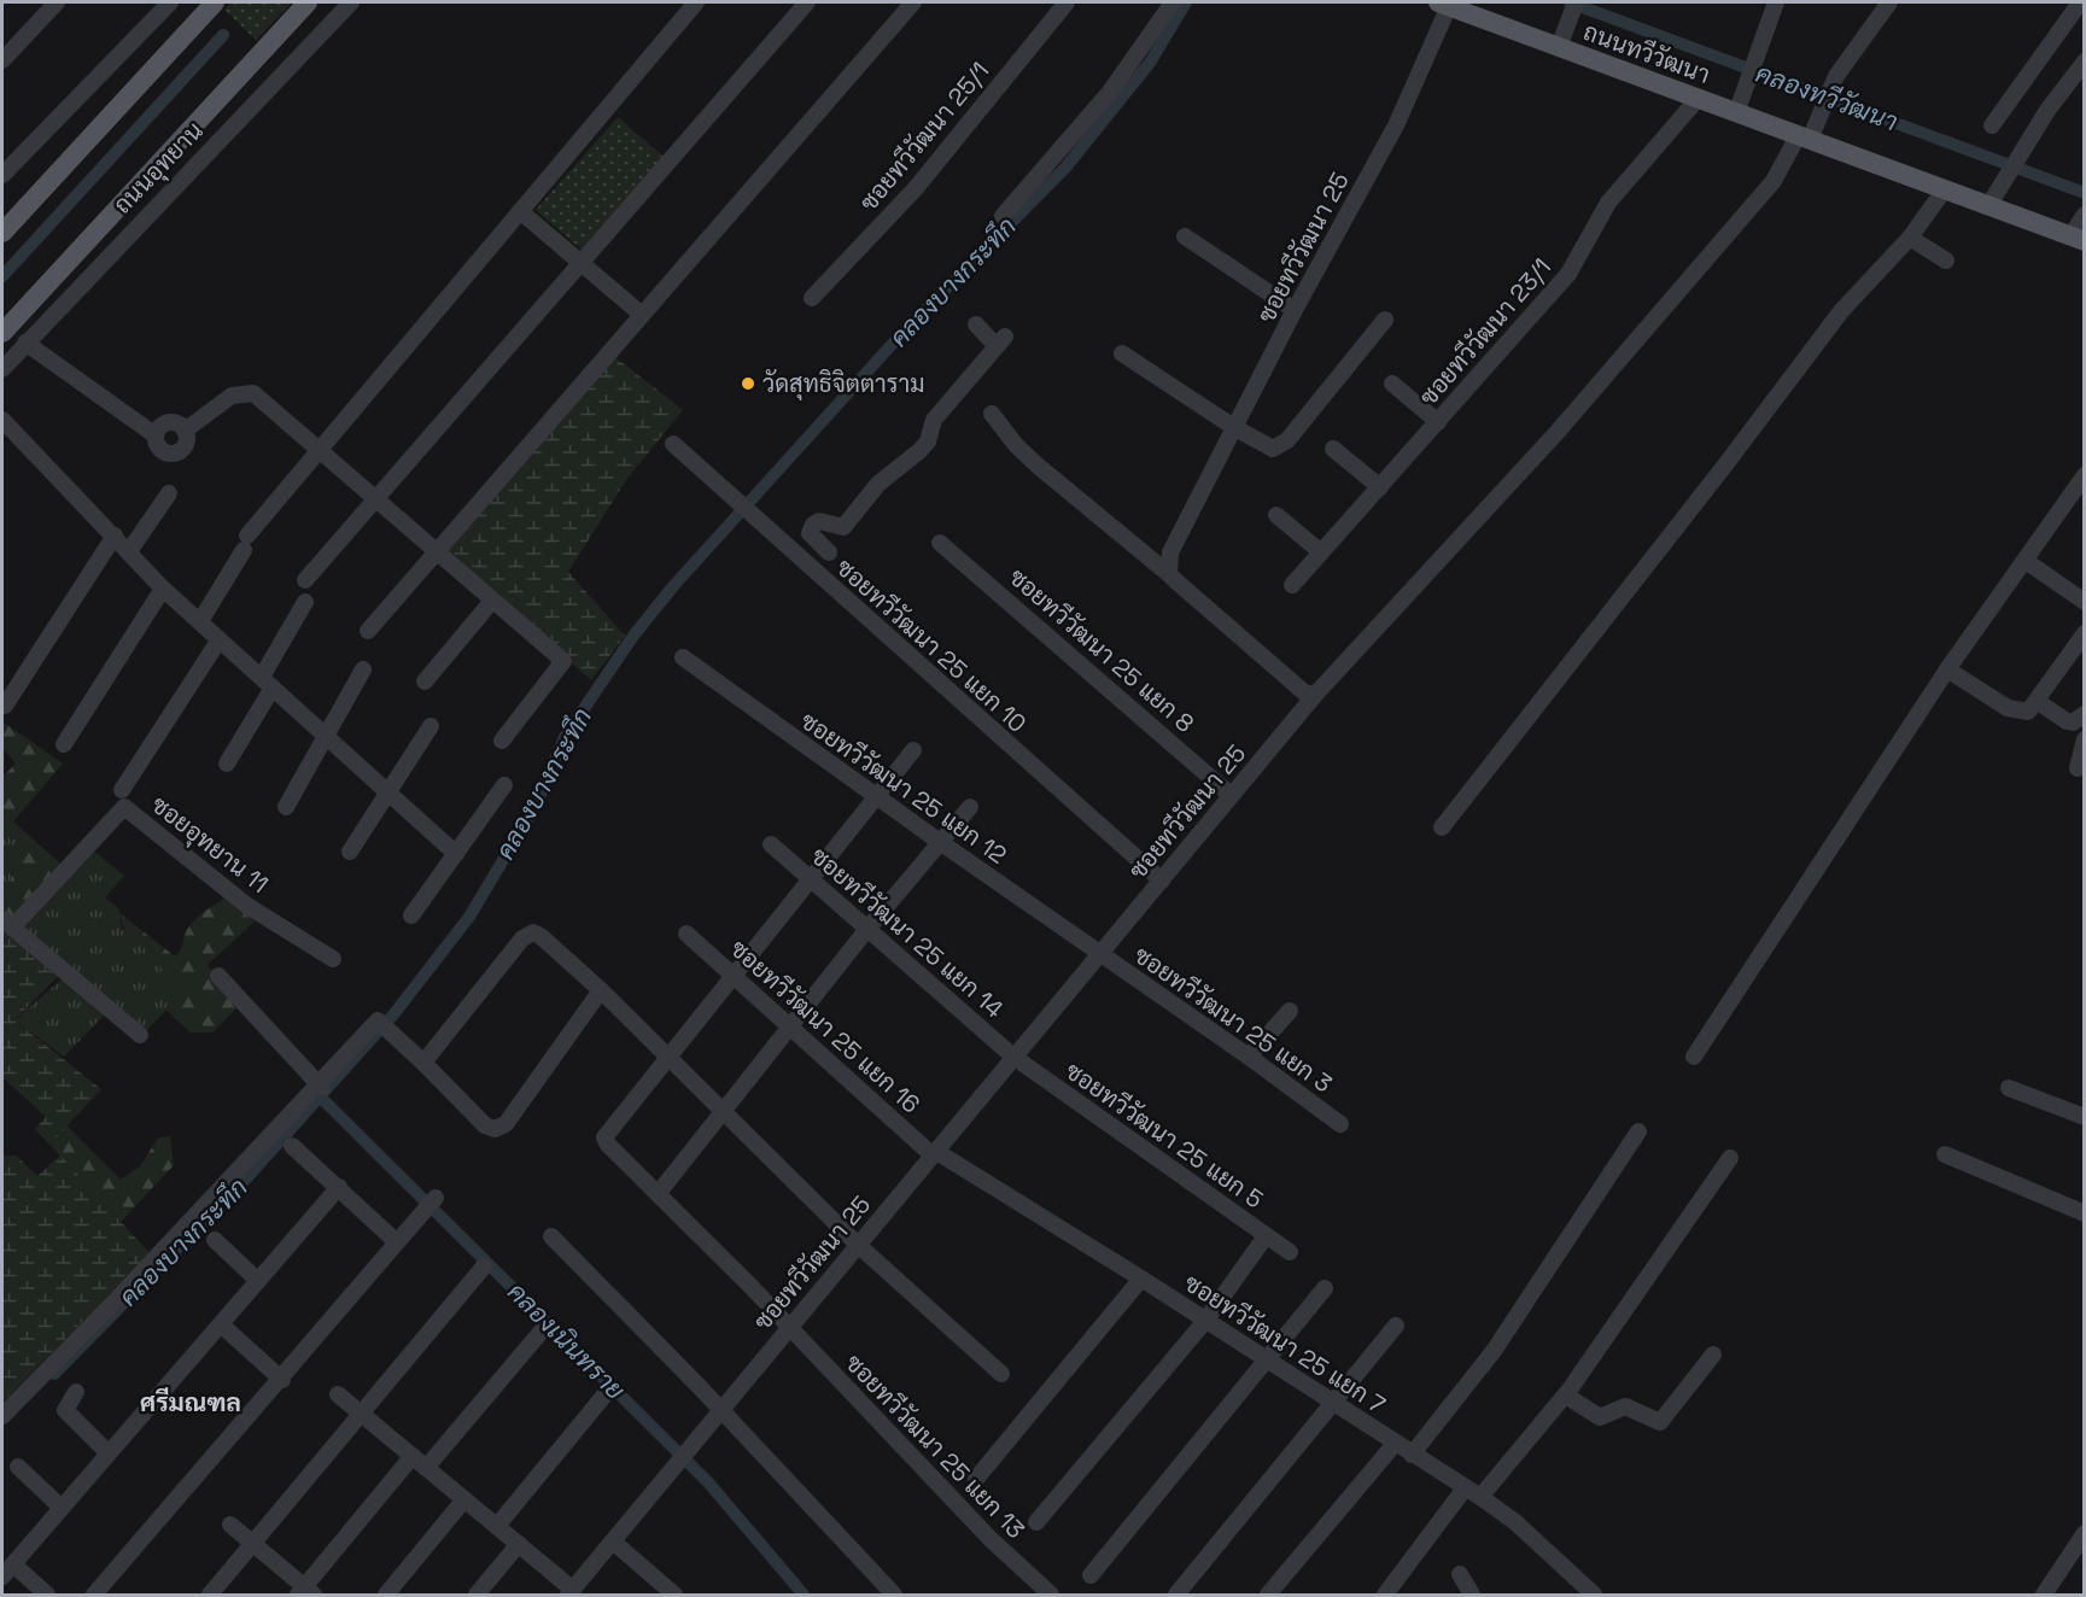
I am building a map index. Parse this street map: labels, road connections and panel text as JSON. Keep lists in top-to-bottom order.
{
  "streets": {
    "main road": ["ถนนทวีวัฒนา", "ถนนอุทยาน"],
    "street": [
      "ซอยทวีวัฒนา 25/1",
      "ซอยทวีวัฒนา 25",
      "ซอยทวีวัฒนา 23/1",
      "ซอยทวีวัฒนา 25 แยก 10",
      "ซอยทวีวัฒนา 25 แยก 8",
      "ซอยทวีวัฒนา 25 แยก 12",
      "ซอยอุทยาน 11",
      "ซอยทวีวัฒนา 25 แยก 14",
      "ซอยทวีวัฒนา 25 แยก 3",
      "ซอยทวีวัฒนา 25 แยก 16",
      "ซอยทวีวัฒนา 25 แยก 5",
      "ซอยทวีวัฒนา 25 แยก 7",
      "ซอยทวีวัฒนา 25 แยก 13"
    ]
  },
  "crossings": [
    ["ถนนทวีวัฒนา", "ซอยทวีวัฒนา 25"],
    ["ถนนทวีวัฒนา", "ซอยทวีวัฒนา 23/1"],
    ["ซอยทวีวัฒนา 25", "ซอยทวีวัฒนา 25 แยก 10"],
    ["ซอยทวีวัฒนา 25", "ซอยทวีวัฒนา 25 แยก 8"],
    ["ซอยทวีวัฒนา 25", "ซอยทวีวัฒนา 25 แยก 12"],
    ["ซอยทวีวัฒนา 25", "ซอยทวีวัฒนา 25 แยก 14"],
    ["ซอยทวีวัฒนา 25", "ซอยทวีวัฒนา 25 แยก 3"],
    ["ซอยทวีวัฒนา 25", "ซอยทวีวัฒนา 25 แยก 16"],
    ["ซอยทวีวัฒนา 25", "ซอยทวีวัฒนา 25 แยก 5"],
    ["ซอยทวีวัฒนา 25", "ซอยทวีวัฒนา 25 แยก 7"],
    ["ซอยทวีวัฒนา 25", "ซอยทวีวัฒนา 25 แยก 13"],
    ["ซอยทวีวัฒนา 25 แยก 12", "ซอยทวีวัฒนา 25 แยก 3"],
    ["ซอยทวีวัฒนา 25 แยก 14", "ซอยทวีวัฒนา 25 แยก 5"],
    ["ซอยทวีวัฒนา 25 แยก 16", "ซอยทวีวัฒนา 25 แยก 7"]
  ],
  "districts": ["ศรีมณฑล"],
  "water": ["คลองทวีวัฒนา", "คลองบางกระทึก", "คลองเนินทราย"],
  "places": ["วัดสุทธิจิตตาราม"]
}
